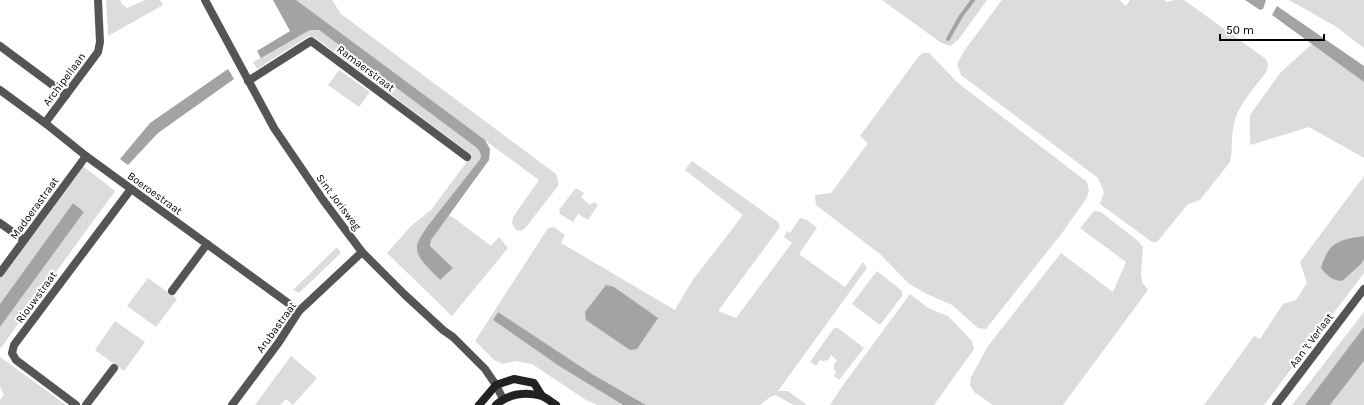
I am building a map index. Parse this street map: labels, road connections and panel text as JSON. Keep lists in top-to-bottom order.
{
  "streets": {
    "street": [
      "Ramaerstraat",
      "Archipellaan",
      "Boeroestraat",
      "Sint Jorisweg",
      "Madoerastraat",
      "Riouwstraat",
      "Arubastraat",
      "Aan 't Verlaat"
    ]
  },
  "crossings": [
    ["Ramaerstraat", "Sint Jorisweg"],
    ["Archipellaan", "Boeroestraat"],
    ["Boeroestraat", "Madoerastraat"],
    ["Boeroestraat", "Riouwstraat"],
    ["Boeroestraat", "Arubastraat"],
    ["Sint Jorisweg", "Arubastraat"]
  ],
  "scale_bar": "50 m"
}
